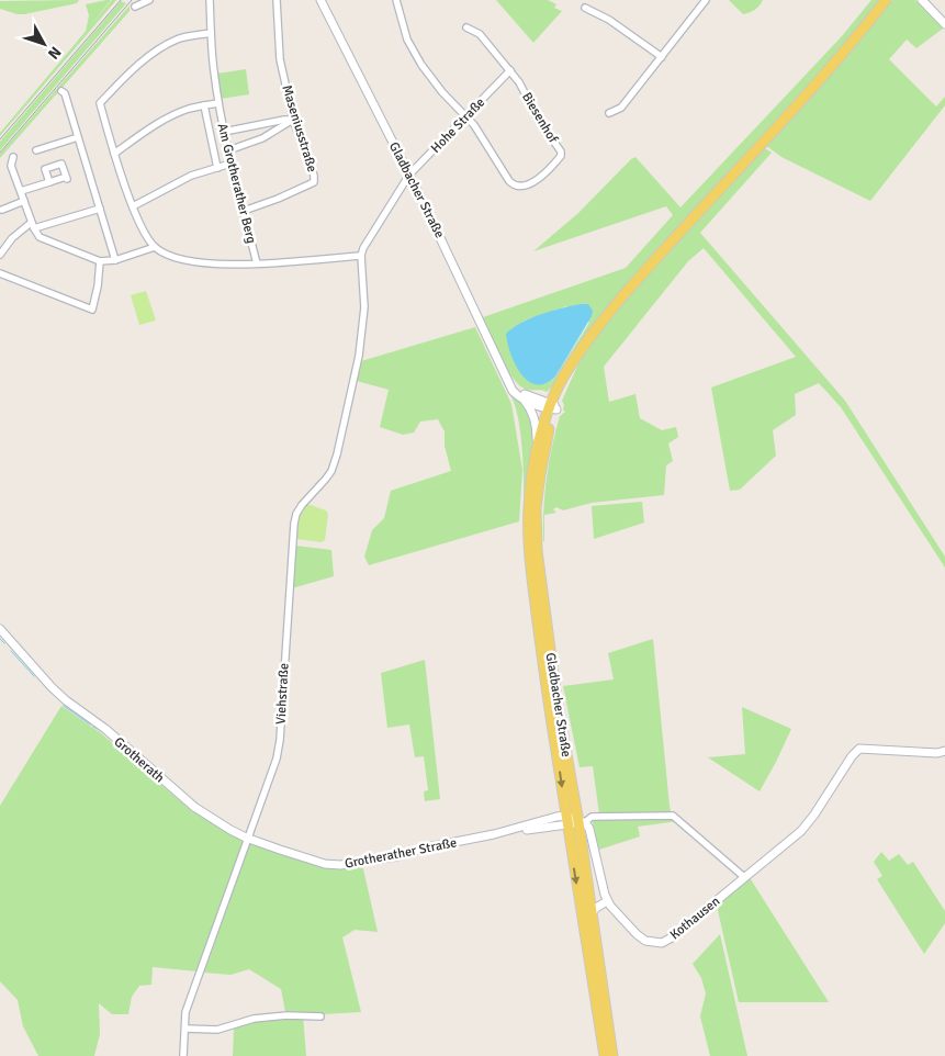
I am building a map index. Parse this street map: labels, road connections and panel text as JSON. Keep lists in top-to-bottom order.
{
  "streets": {
    "main road": ["Gladbacher Straße"],
    "street": [
      "Biesenhof",
      "Hohe Straße",
      "Maseniusstraße",
      "Am Grotherather Berg",
      "Viehstraße",
      "Grotherath",
      "Grotherather Straße",
      "Kothausen"
    ]
  },
  "crossings": [
    ["Biesenhof", "Hohe Straße"],
    ["Hohe Straße", "Gladbacher Straße"],
    ["Hohe Straße", "Viehstraße"],
    ["Maseniusstraße", "Am Grotherather Berg"],
    ["Gladbacher Straße", "Grotherather Straße"],
    ["Gladbacher Straße", "Kothausen"],
    ["Viehstraße", "Grotherath"],
    ["Viehstraße", "Grotherather Straße"],
    ["Grotherath", "Grotherather Straße"],
    ["Grotherather Straße", "Kothausen"]
  ],
  "north": "bottom right"
}
